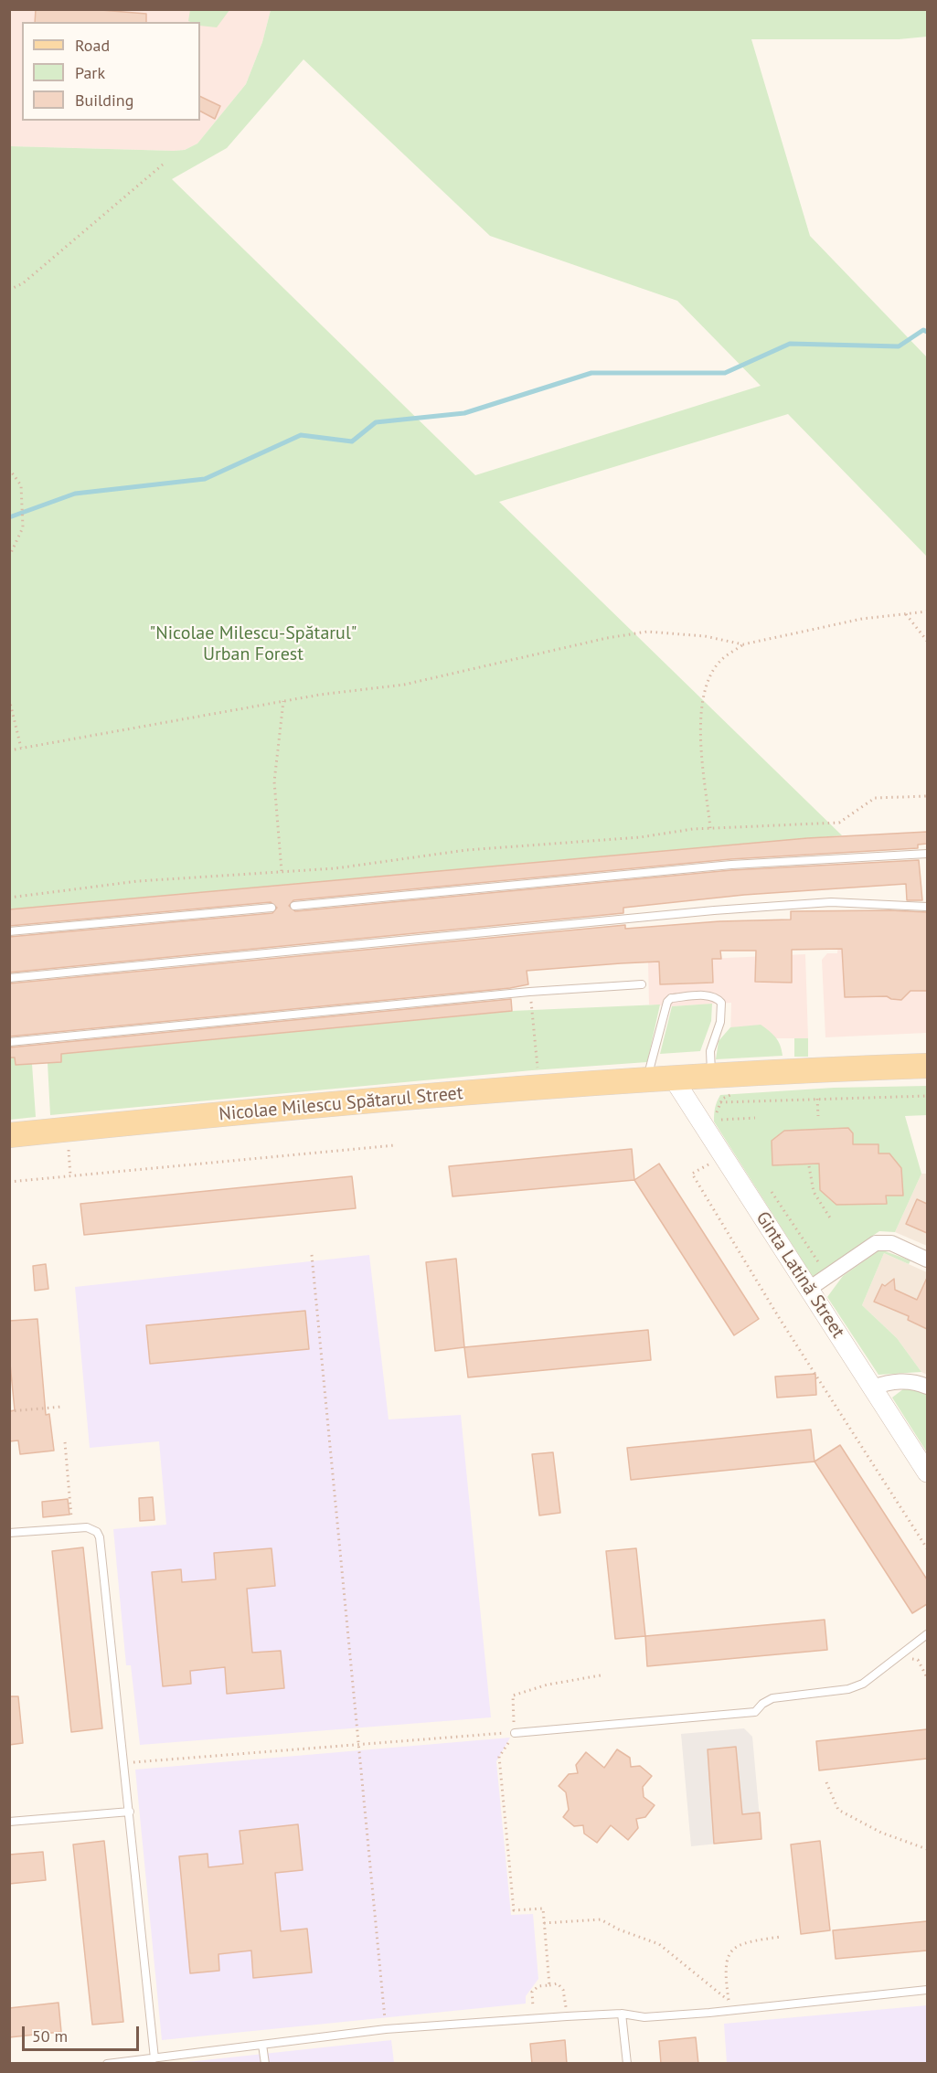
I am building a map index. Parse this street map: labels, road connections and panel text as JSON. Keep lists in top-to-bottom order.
{
  "streets": {
    "main road": ["Nicolae Milescu Spătarul Street"],
    "street": ["Ginta Latină Street"]
  },
  "crossings": [
    ["Nicolae Milescu Spătarul Street", "Ginta Latină Street"]
  ],
  "parks": ["\"Nicolae Milescu-Spătarul\" Urban Forest"],
  "legend": ["Road", "Park", "Building"],
  "scale_bar": "50 m"
}
